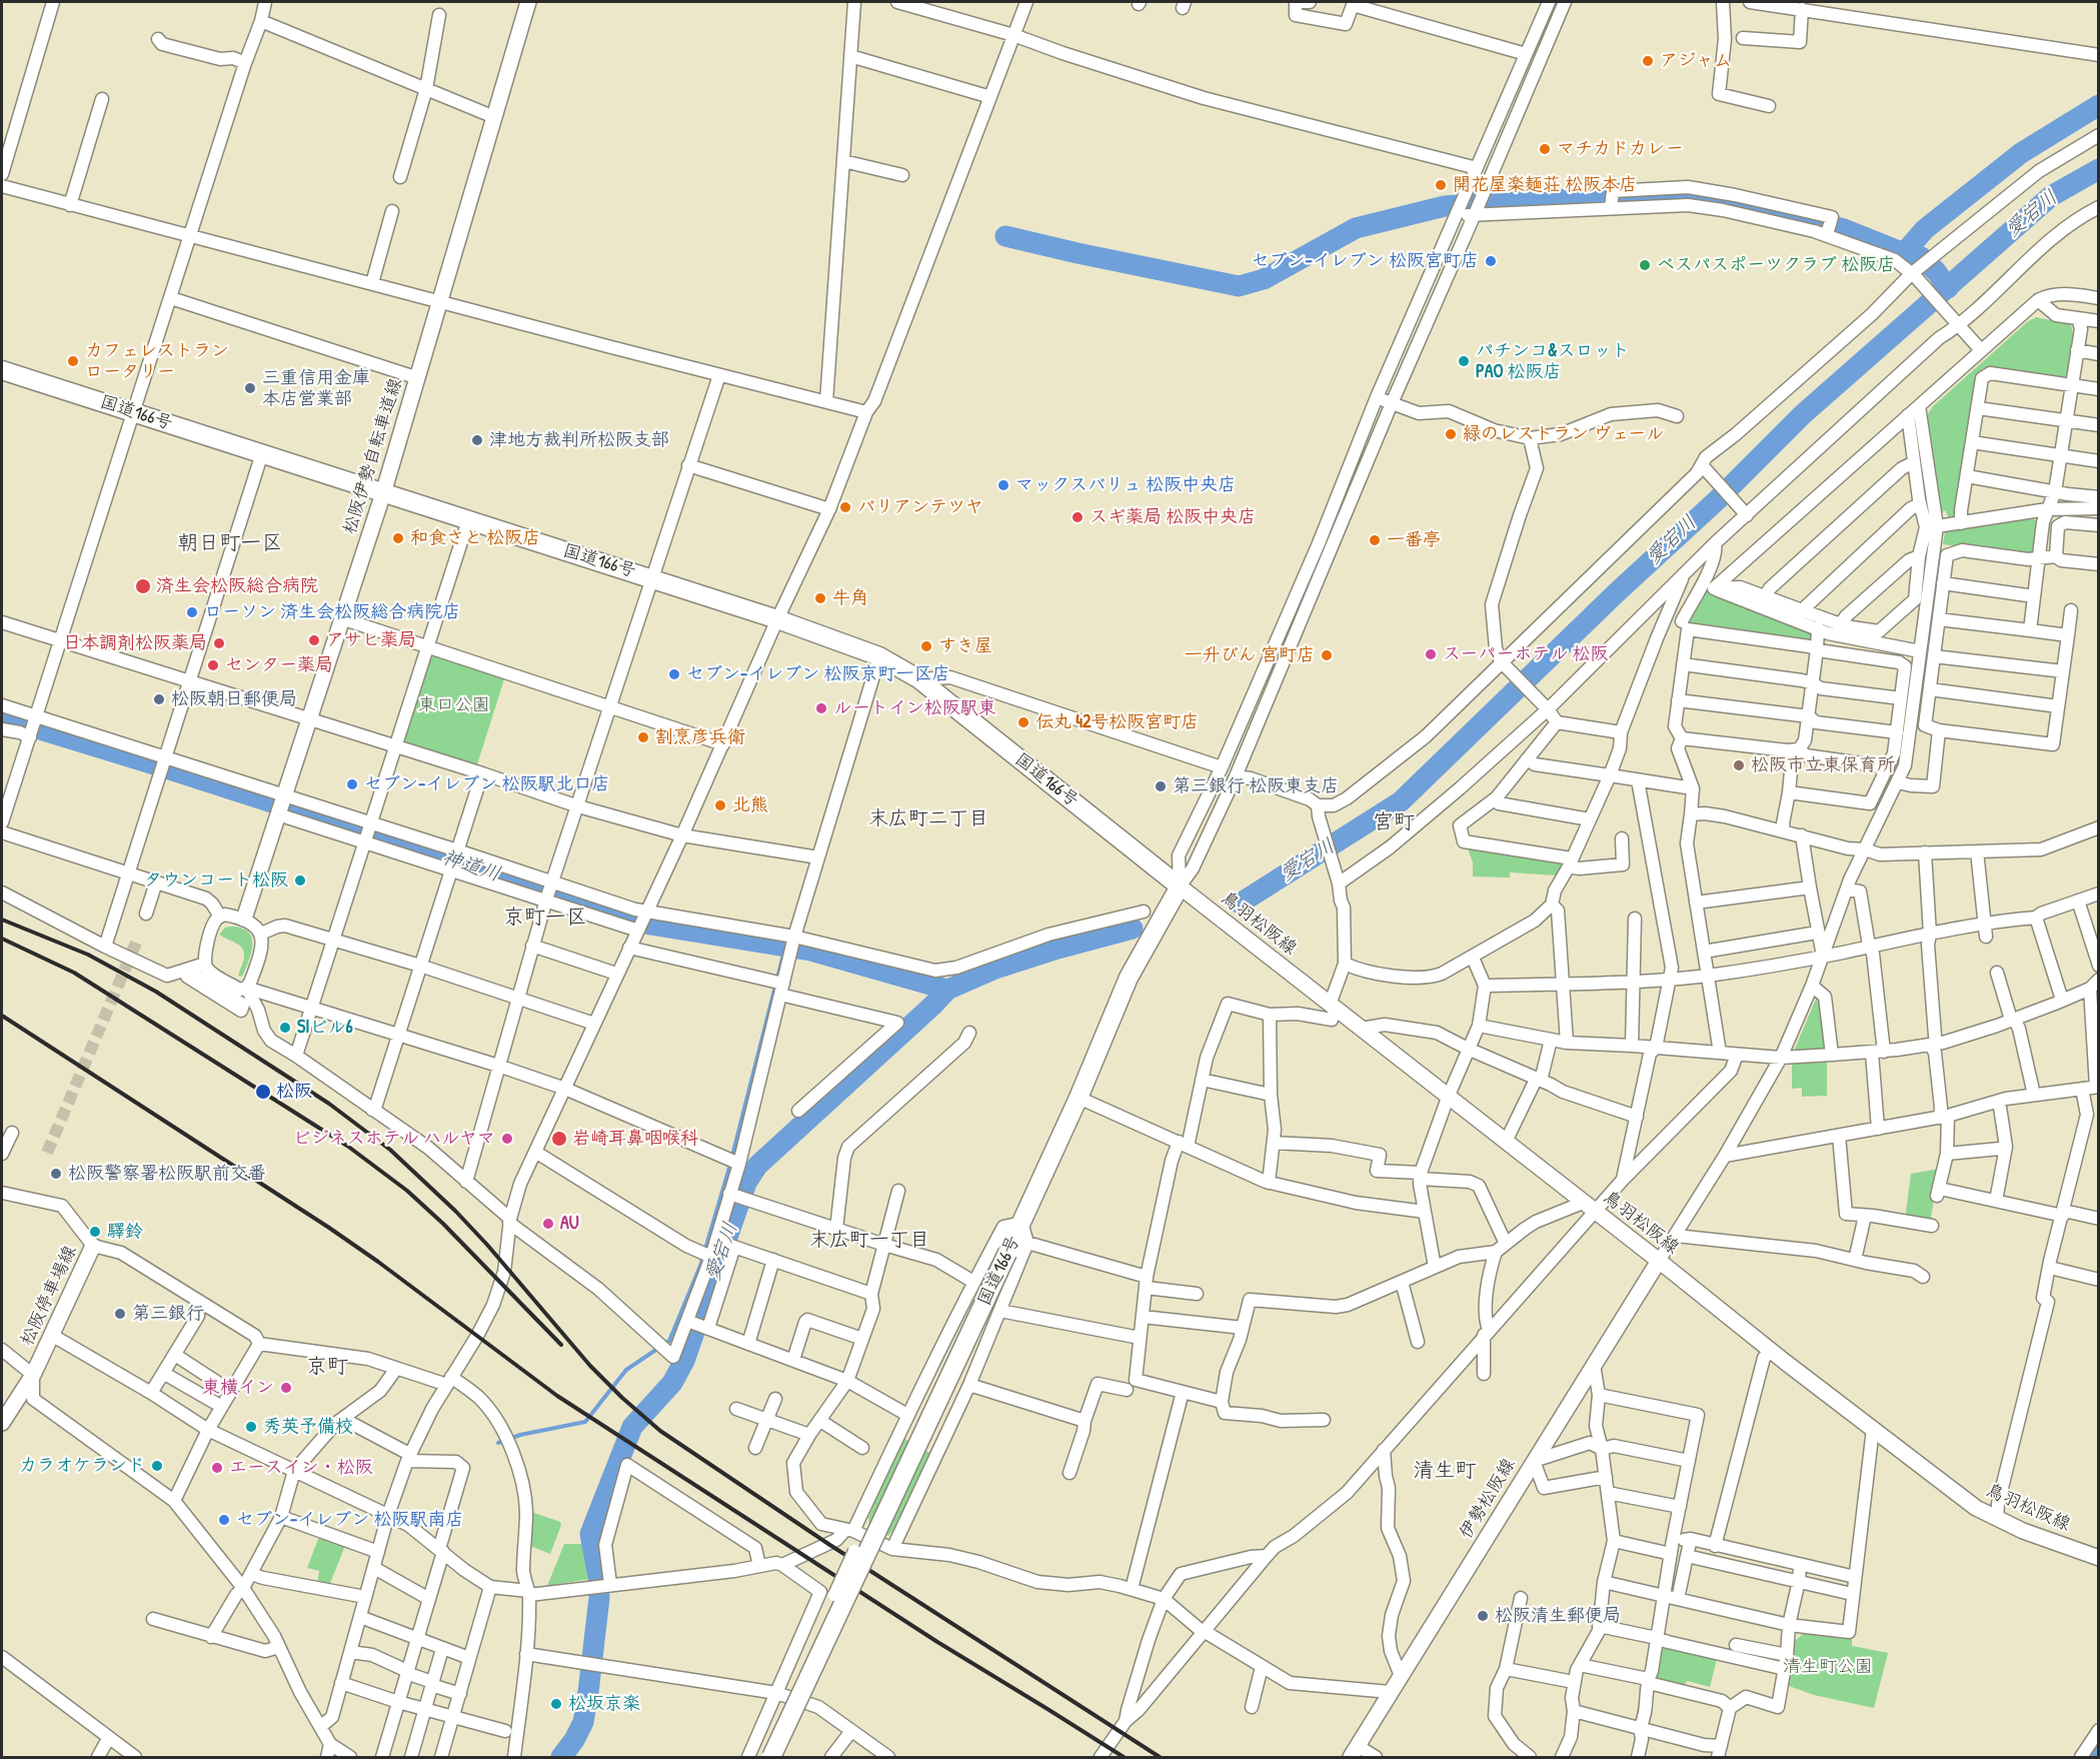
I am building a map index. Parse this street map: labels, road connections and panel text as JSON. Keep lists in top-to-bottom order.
{
  "streets": {
    "highway": ["国道166号"],
    "main road": [
      "松阪伊勢自転車道線",
      "鳥羽松阪線",
      "松阪停車場線",
      "伊勢松阪線"
    ]
  },
  "crossings": [
    ["国道166号", "松阪伊勢自転車道線"],
    ["国道166号", "鳥羽松阪線"],
    ["鳥羽松阪線", "伊勢松阪線"]
  ],
  "districts": [
    "朝日町一区",
    "末広町二丁目",
    "宮町",
    "京町一区",
    "末広町一丁目",
    "京町",
    "清生町"
  ],
  "water": ["愛宕川", "神道川"],
  "parks": ["東口公園", "清生町公園"],
  "places": [
    "アジャム",
    "マチカドカレー",
    "開花屋楽麺荘 松阪本店",
    "セブン-イレブン 松阪宮町店",
    "ベスパスポーツクラブ 松阪店",
    "カフェレストラン ロータリー",
    "パチンコ&スロット PAO 松阪店",
    "三重信用金庫 本店営業部",
    "緑のレストラン ヴェール",
    "津地方裁判所松阪支部",
    "マックスバリュ 松阪中央店",
    "バリアンテツヤ",
    "スギ薬局 松阪中央店",
    "和食さと 松阪店",
    "一番亭",
    "済生会松阪総合病院",
    "牛角",
    "ローソン 済生会松阪総合病院店",
    "アサヒ薬局",
    "日本調剤松阪薬局",
    "すき屋",
    "スーパーホテル 松阪",
    "一升びん 宮町店",
    "センター薬局",
    "セブン-イレブン 松阪京町一区店",
    "松阪朝日郵便局",
    "ルートイン松阪駅東",
    "伝丸 42号松阪宮町店",
    "割烹彦兵衛",
    "松阪市立東保育所",
    "セブン-イレブン 松阪駅北口店",
    "第三銀行 松阪東支店",
    "北熊",
    "タウンコート松阪",
    "SIビル6",
    "松阪",
    "ビジネスホテル ハルヤマ",
    "岩崎耳鼻咽喉科",
    "松阪警察署松阪駅前交番",
    "AU",
    "驛鈴",
    "第三銀行",
    "東横イン",
    "秀英予備校",
    "カラオケランド",
    "エースイン・松阪",
    "セブン-イレブン 松阪駅南店",
    "松阪清生郵便局",
    "松坂京楽"
  ]
}
